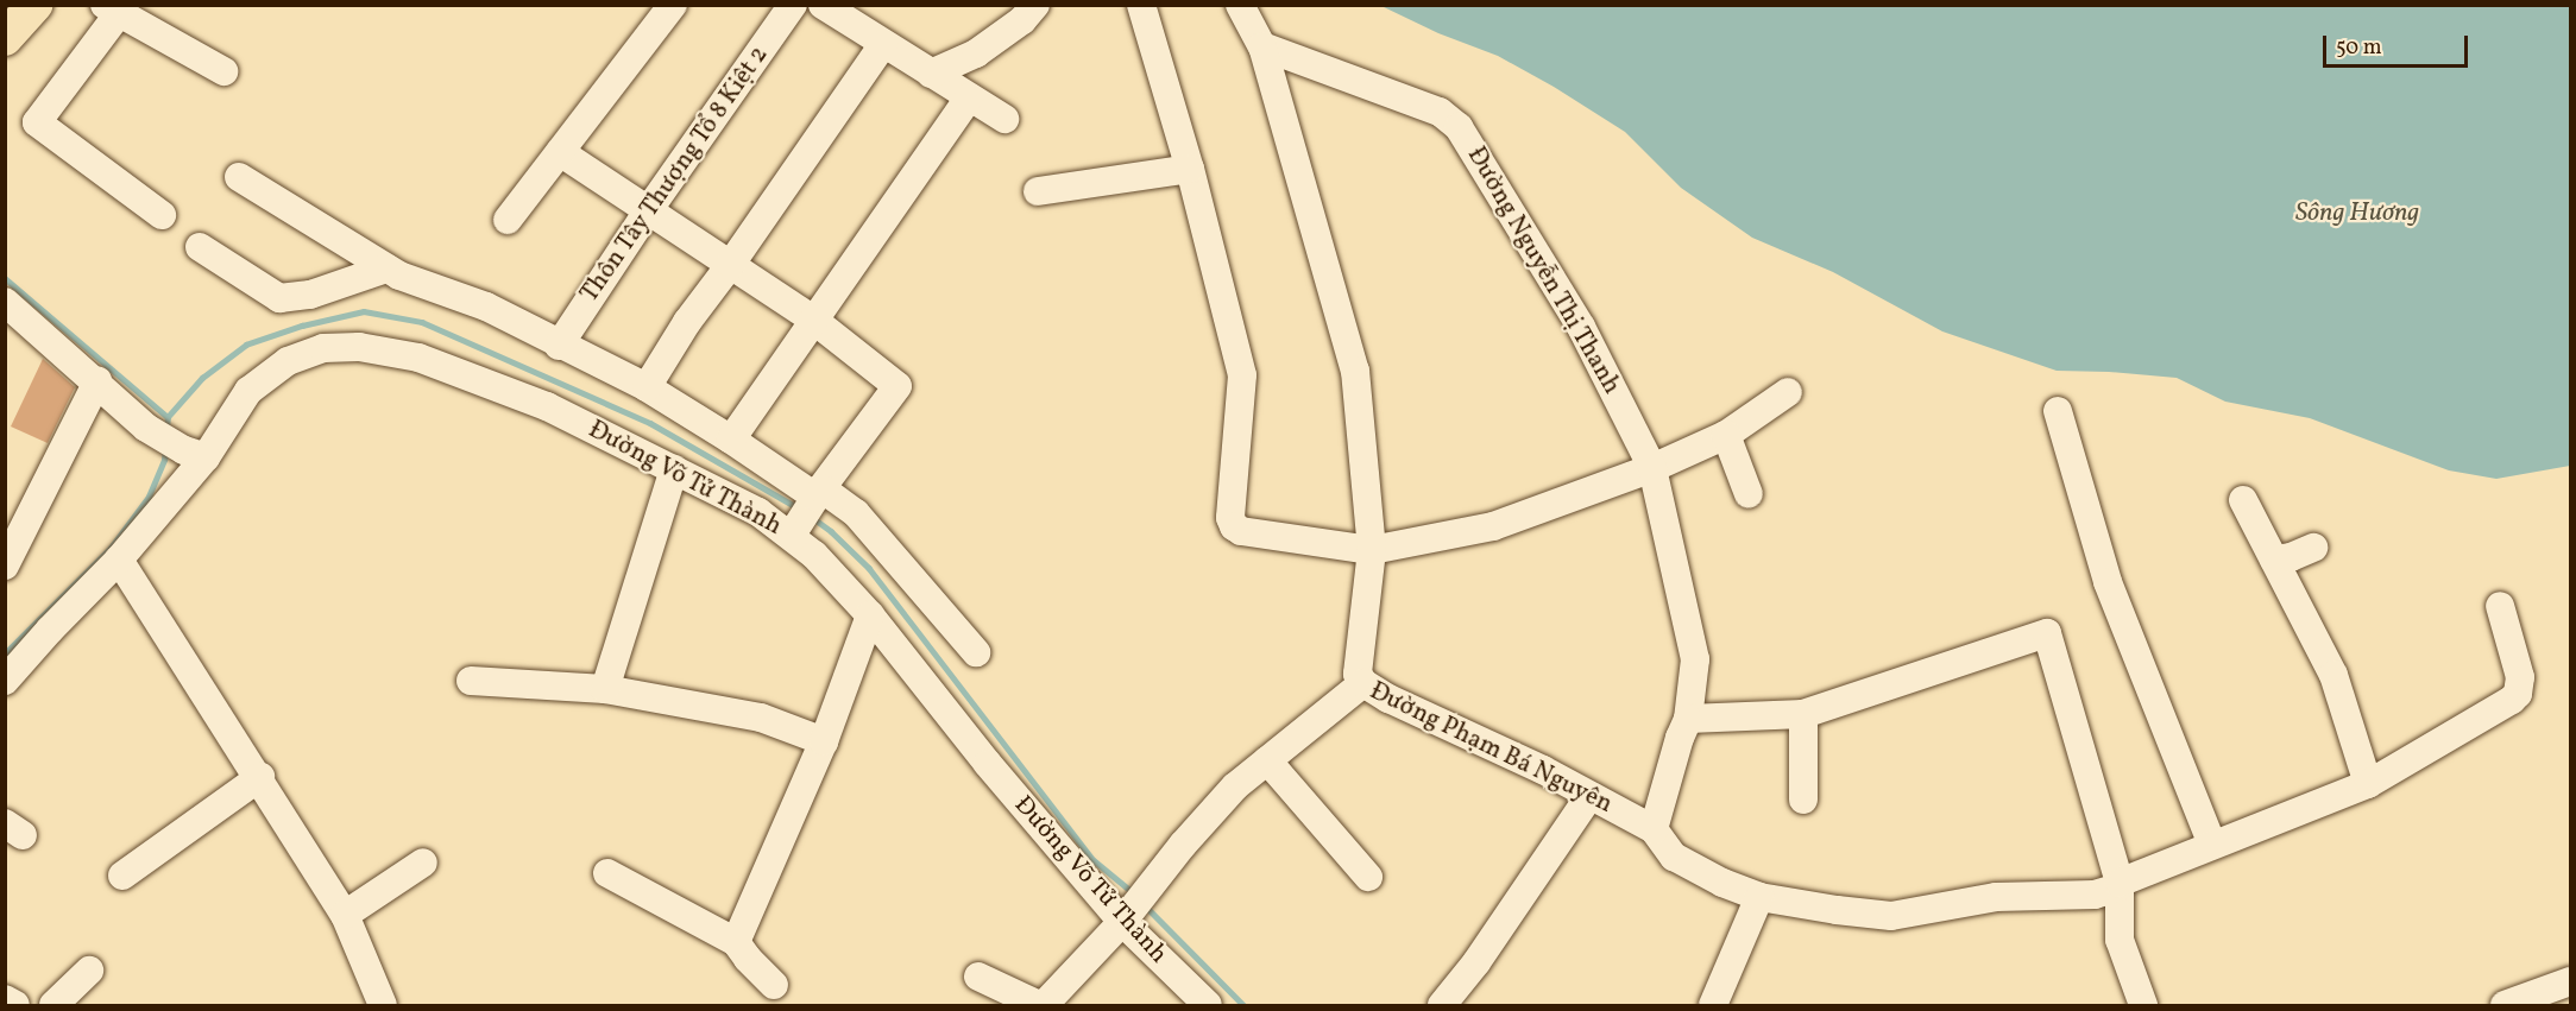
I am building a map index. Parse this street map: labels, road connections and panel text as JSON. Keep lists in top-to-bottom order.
{
  "streets": {
    "street": [
      "Thôn Tây Thượng Tổ 8 Kiệt 2",
      "Đường Nguyễn Thị Thanh",
      "Đường Võ Tử Thành",
      "Đường Phạm Bá Nguyên"
    ]
  },
  "crossings": [
    ["Đường Võ Tử Thành", "Đường Phạm Bá Nguyên"]
  ],
  "water": ["Sông Hương"],
  "scale_bar": "50 m"
}
